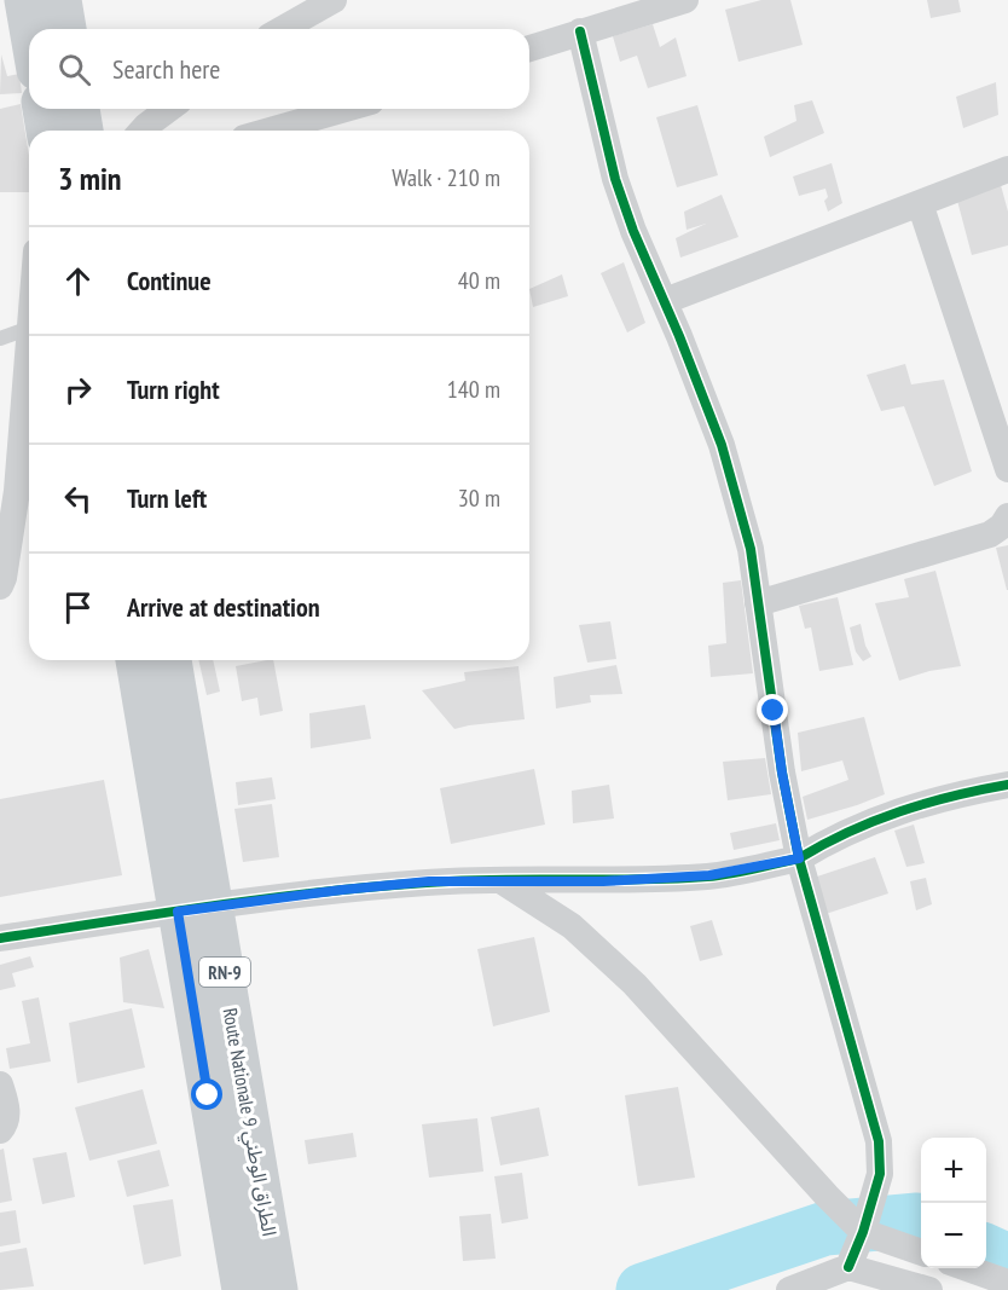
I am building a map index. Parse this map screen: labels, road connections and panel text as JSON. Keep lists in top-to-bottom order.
{
  "streets": {
    "main road": ["RN-9", "Route Nationale الطراق الوطني 9"]
  },
  "page": {
    "search": "Search here",
    "heading": ["3 min", "Walk · 210 m"],
    "list": [
      ["Continue", "40 m"],
      ["Turn right", "140 m"],
      ["Turn left", "30 m"],
      "Arrive at destination"
    ],
    "map_buttons": ["+", "−"]
  }
}
